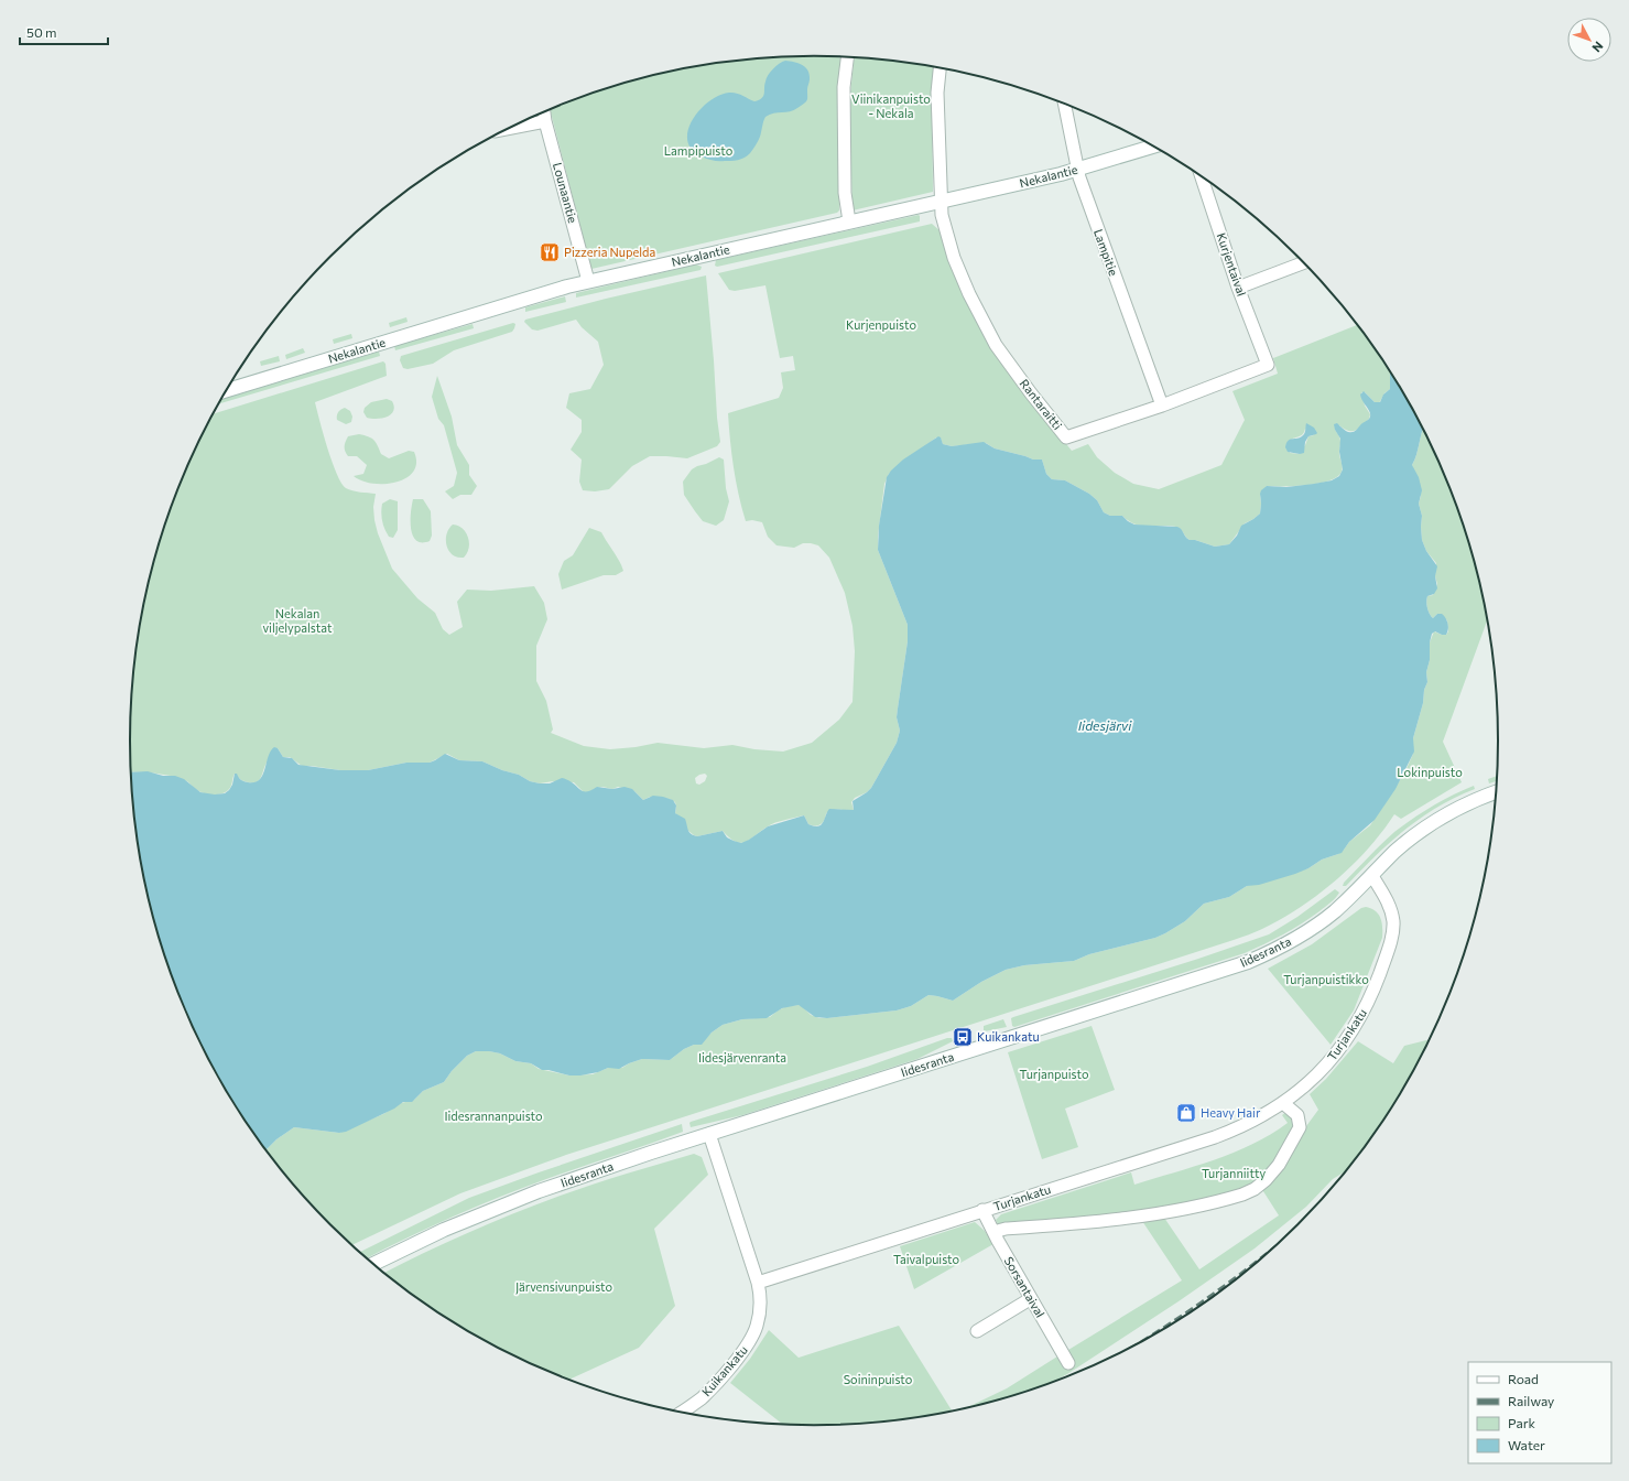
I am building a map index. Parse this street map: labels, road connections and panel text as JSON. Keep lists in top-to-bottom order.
{
  "streets": {
    "main road": ["Nekalantie", "Iidesranta"],
    "street": [
      "Lounaantie",
      "Lampitie",
      "Kurjentaival",
      "Rantaraitti",
      "Turjankatu",
      "Sorsantaival",
      "Kuikankatu"
    ]
  },
  "crossings": [
    ["Nekalantie", "Lounaantie"],
    ["Nekalantie", "Lampitie"],
    ["Nekalantie", "Rantaraitti"],
    ["Lampitie", "Rantaraitti"],
    ["Kurjentaival", "Rantaraitti"],
    ["Iidesranta", "Turjankatu"],
    ["Iidesranta", "Kuikankatu"],
    ["Turjankatu", "Sorsantaival"],
    ["Turjankatu", "Kuikankatu"]
  ],
  "water": ["Iidesjärvi"],
  "parks": [
    "Viinikanpuisto - Nekala",
    "Lampipuisto",
    "Kurjenpuisto",
    "Nekalan viljelypalstat",
    "Lokinpuisto",
    "Turjanpuistikko",
    "Iidesjärvenranta",
    "Turjanpuisto",
    "Iidesrannanpuisto",
    "Turjanniitty",
    "Taivalpuisto",
    "Järvensivunpuisto",
    "Soininpuisto"
  ],
  "places": {
    "restaurant": ["Pizzeria Nupelda"],
    "bus stop": ["Kuikankatu"],
    "shop": ["Heavy Hair"]
  },
  "legend": [
    "Road",
    "Railway",
    "Park",
    "Water"
  ],
  "scale_bar": "50 m",
  "north": "bottom right"
}
